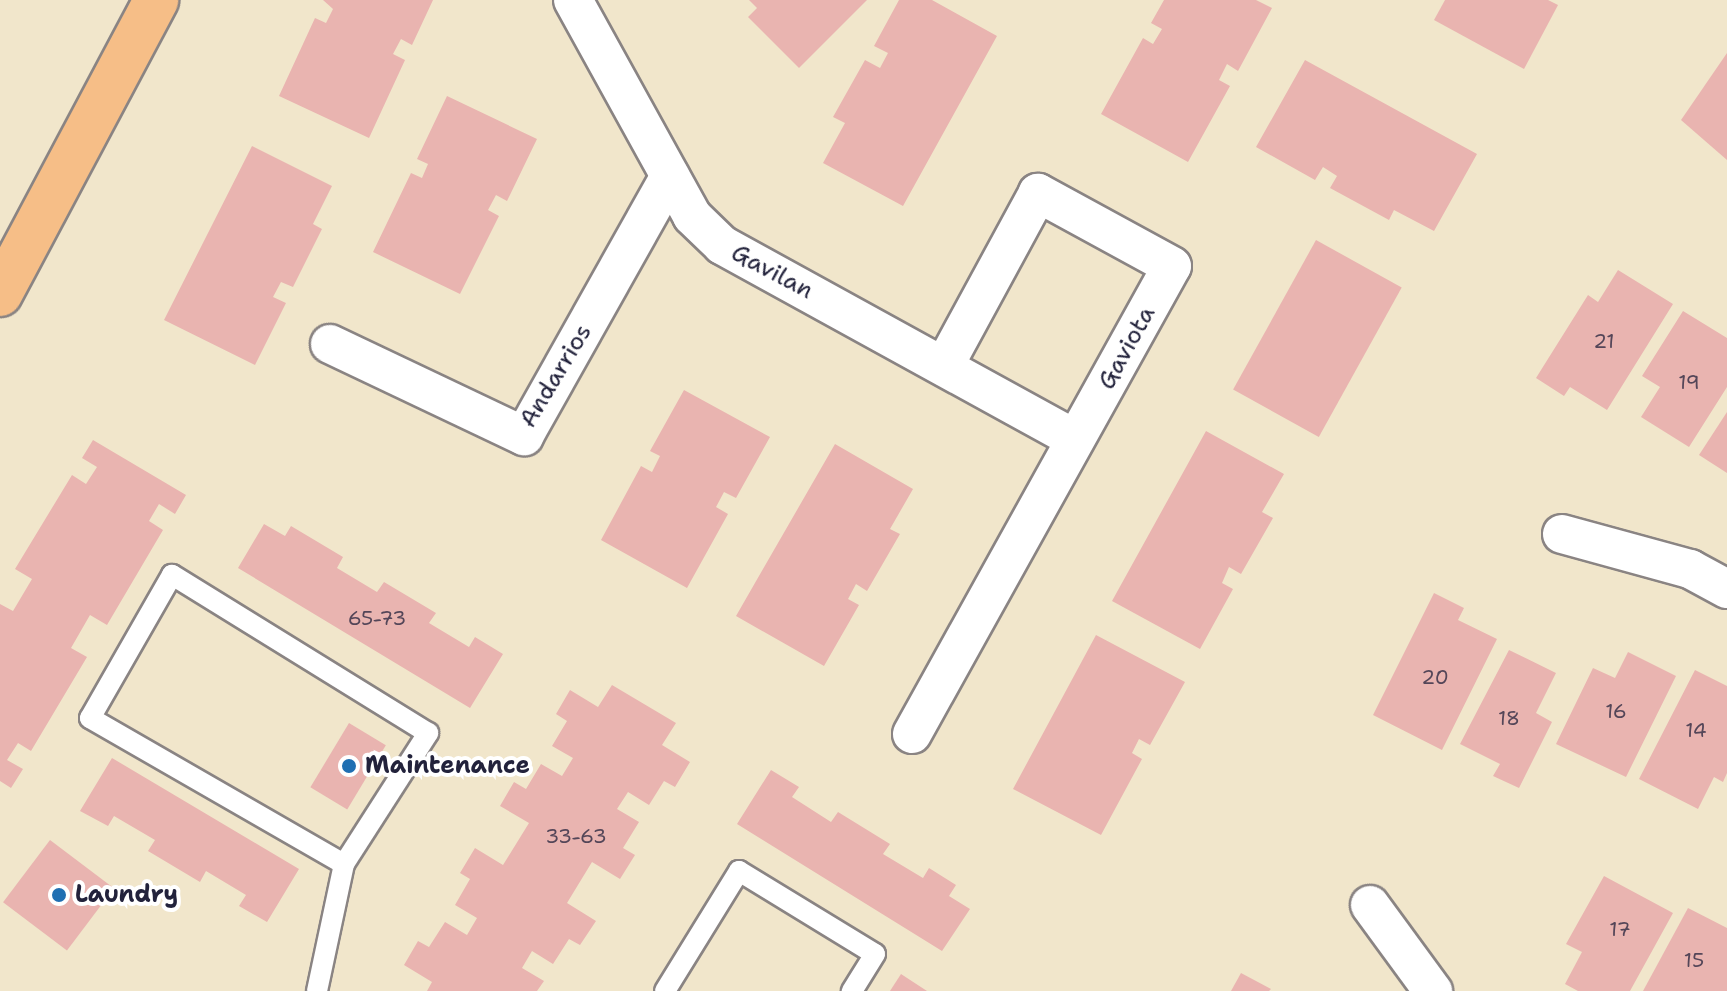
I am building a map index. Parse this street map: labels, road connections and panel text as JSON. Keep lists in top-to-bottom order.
{
  "streets": {
    "street": ["Gavilan", "Gaviota", "Andarrios"]
  },
  "crossings": [
    ["Gavilan", "Gaviota"],
    ["Gavilan", "Andarrios"]
  ],
  "places": ["Maintenance", "Laundry"],
  "house_numbers": [
    "21",
    "19",
    "65-73",
    "20",
    "16",
    "18",
    "14",
    "33-63",
    "17",
    "15"
  ]
}
